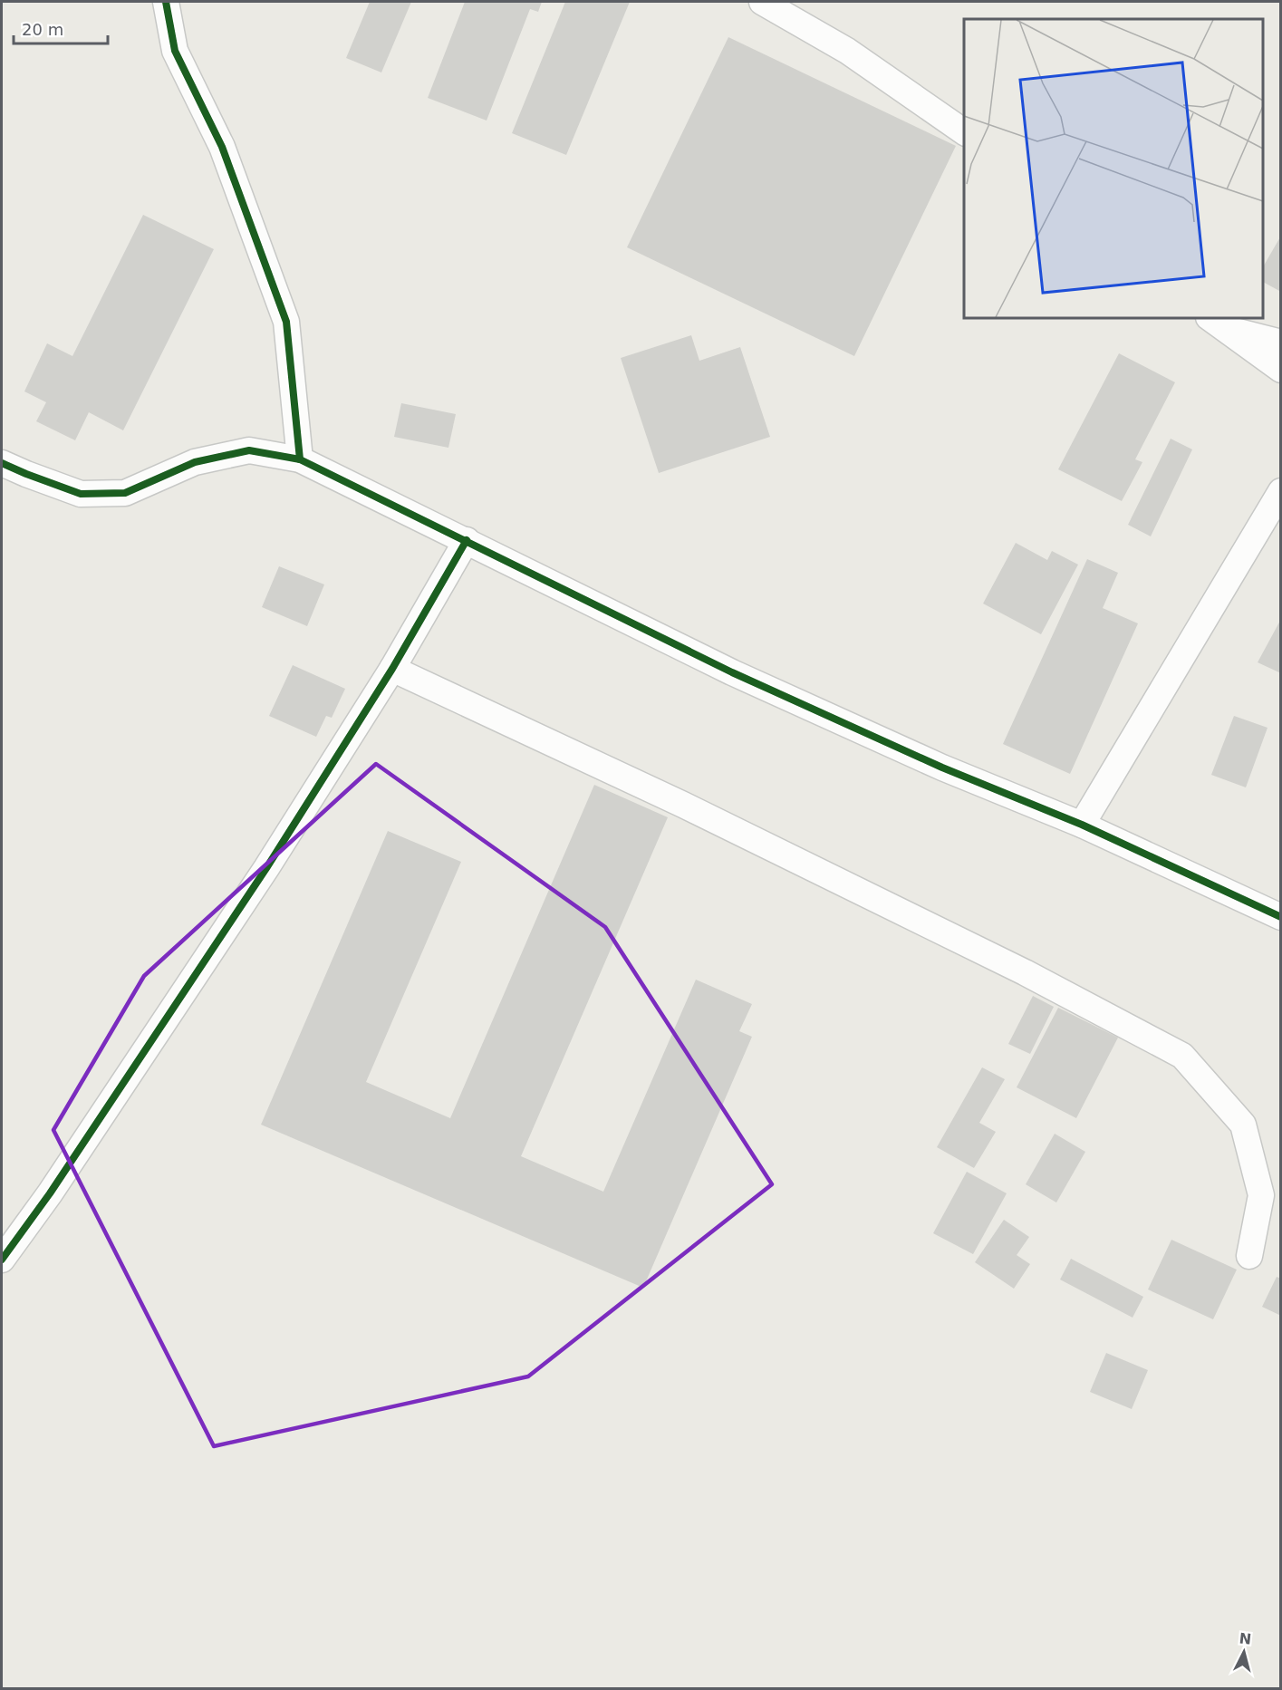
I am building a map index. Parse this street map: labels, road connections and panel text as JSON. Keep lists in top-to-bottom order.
{
  "scale_bar": "20 m",
  "north": "top"
}
